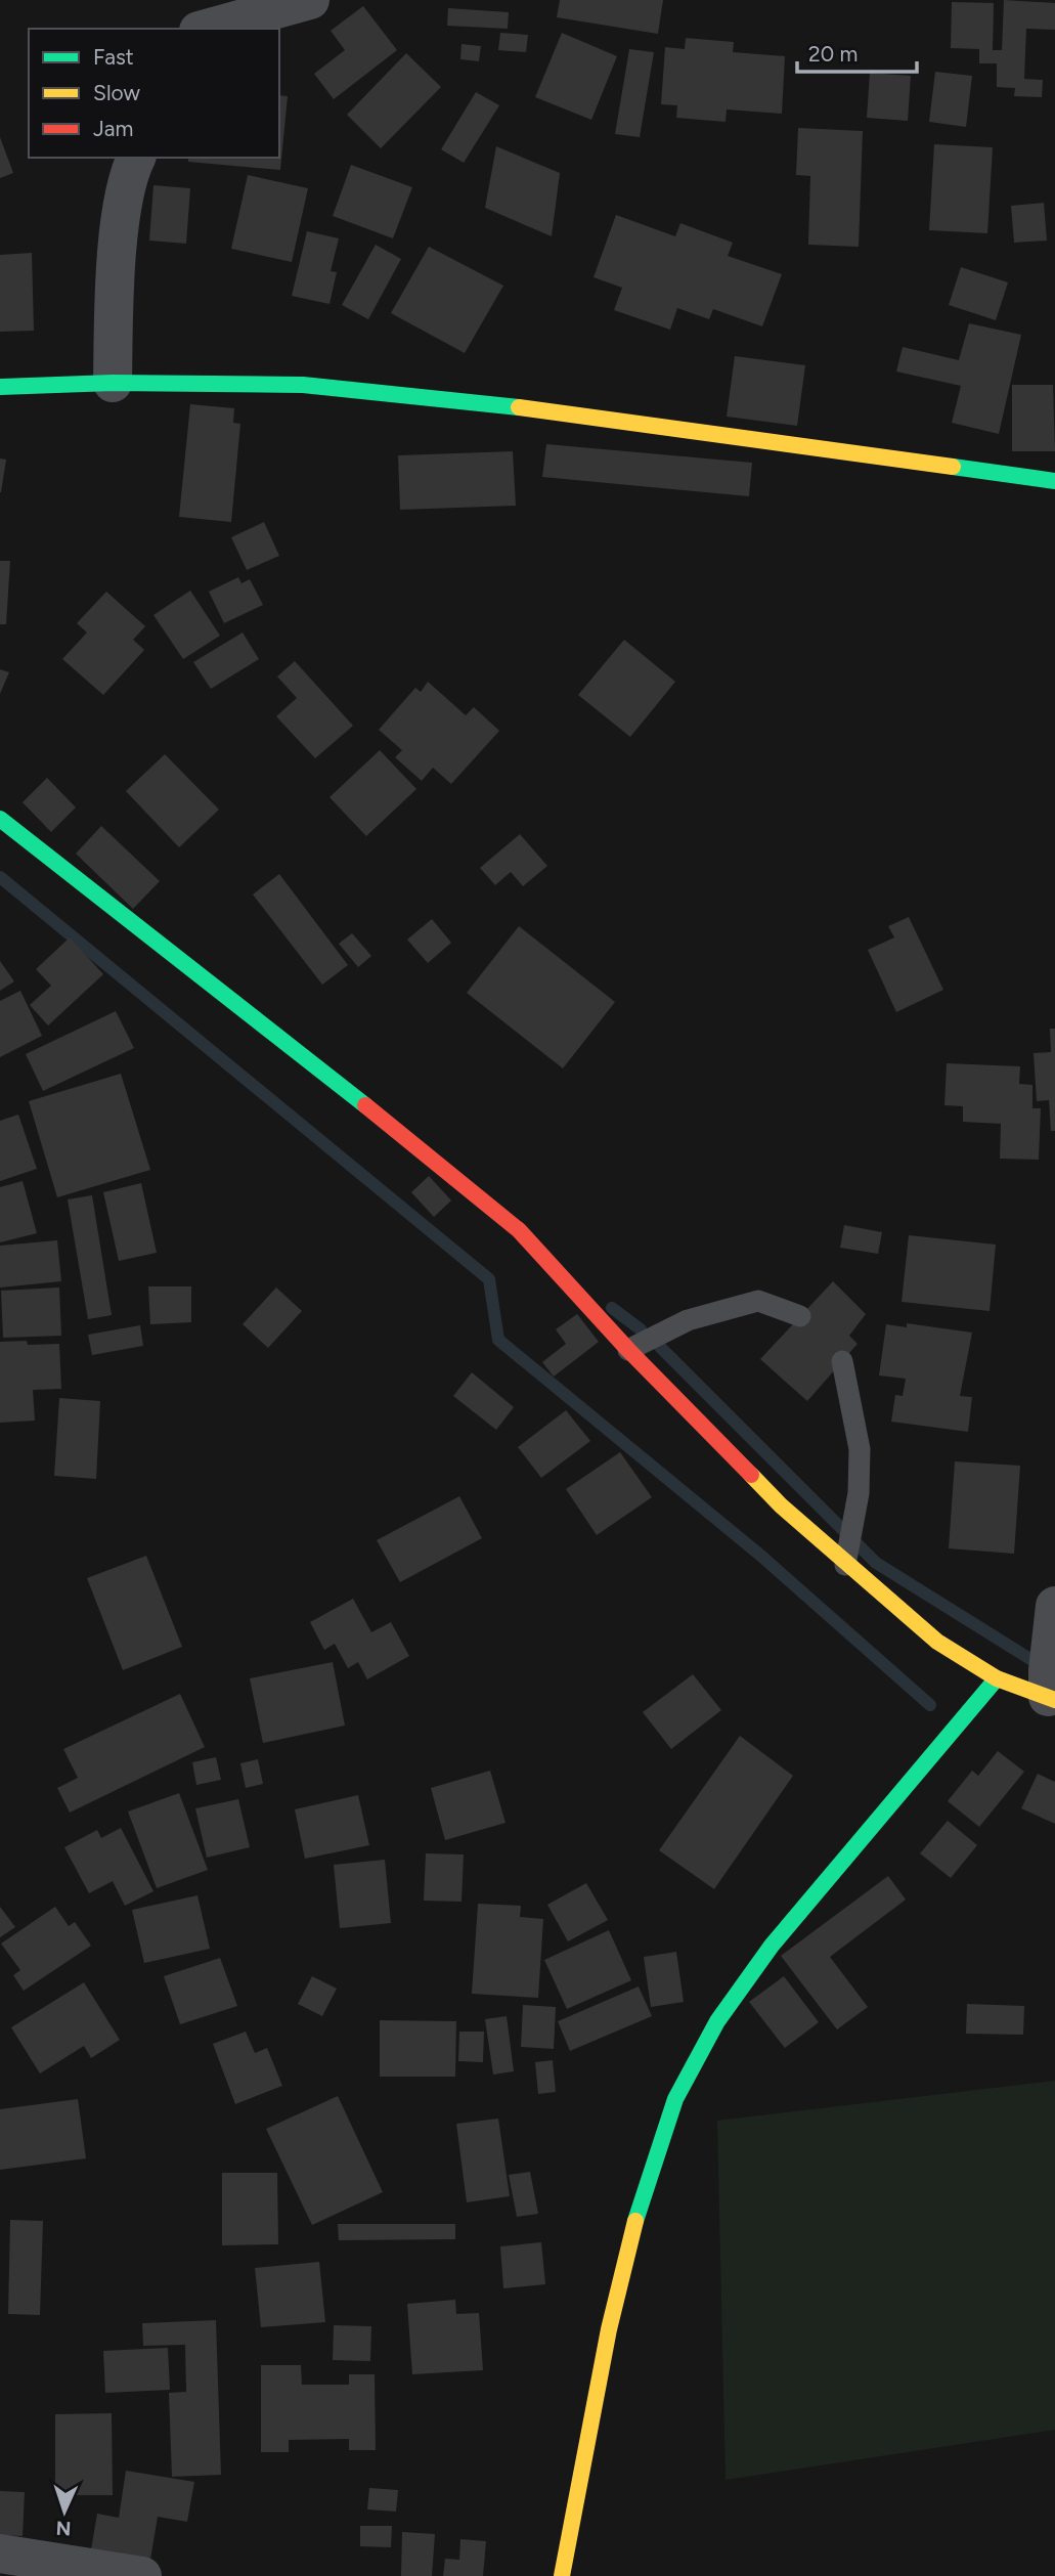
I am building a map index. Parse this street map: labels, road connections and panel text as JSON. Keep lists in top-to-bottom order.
{
  "legend": ["Fast", "Slow", "Jam"],
  "scale_bar": "20 m",
  "north": "bottom"
}
